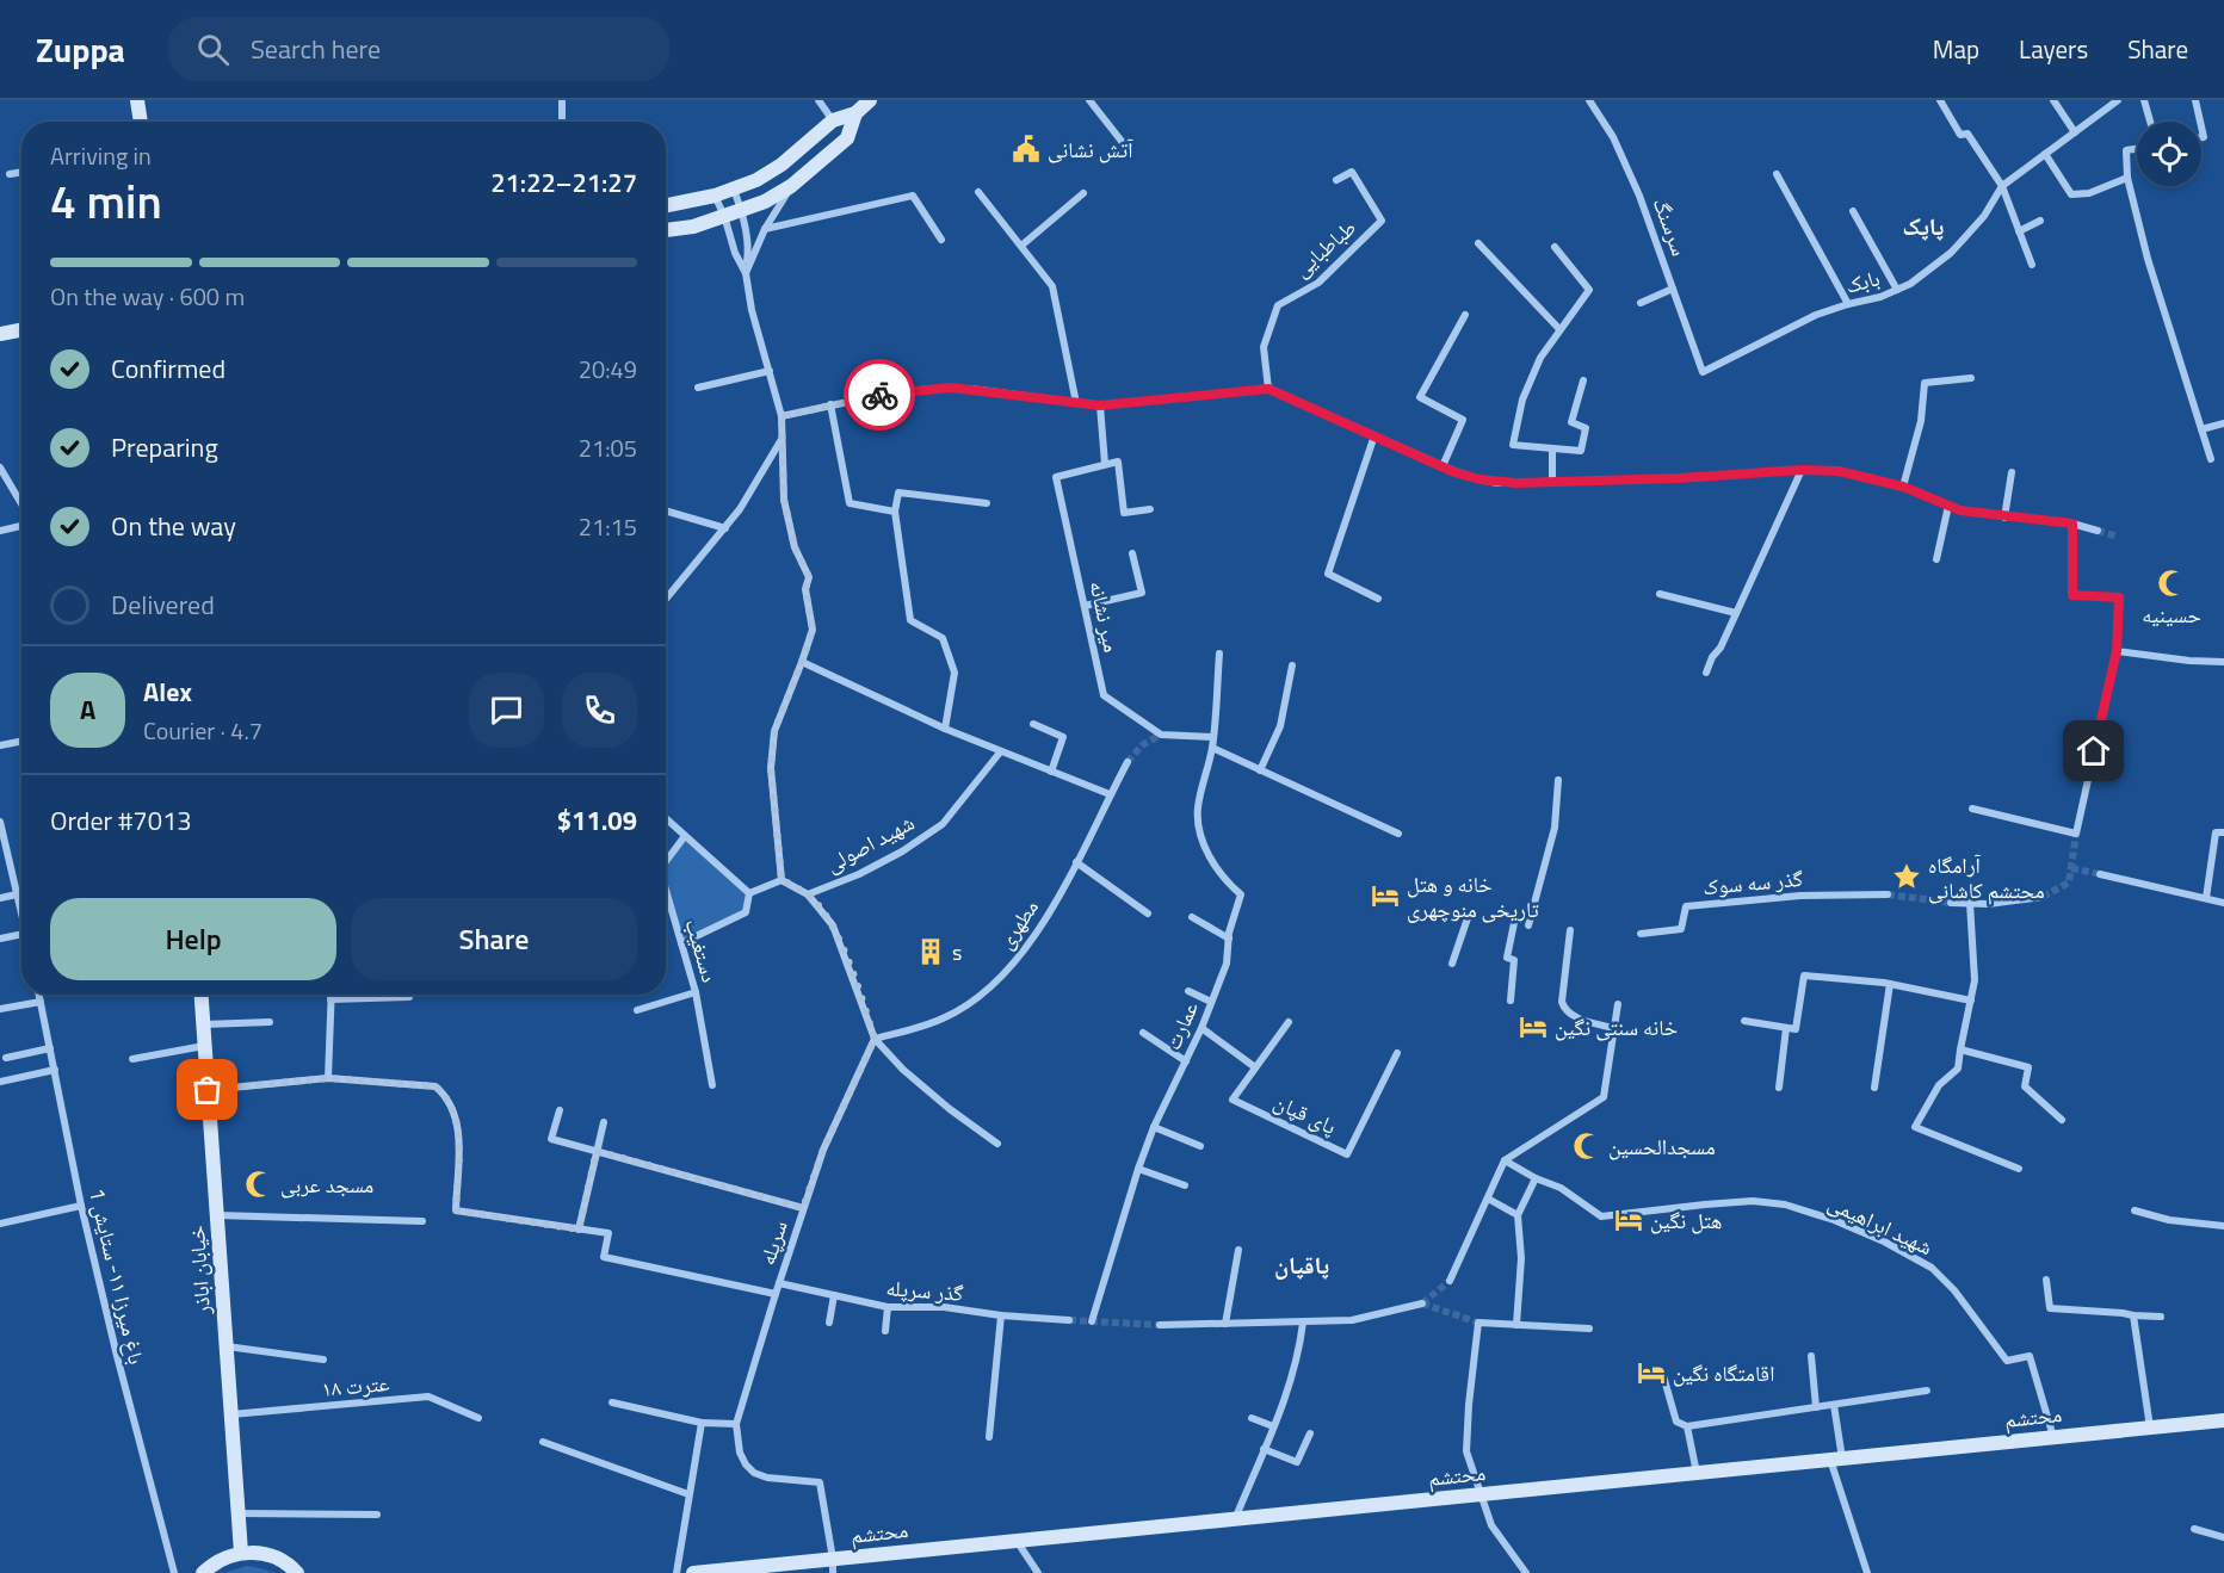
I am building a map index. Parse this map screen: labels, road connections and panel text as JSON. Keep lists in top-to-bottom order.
{
  "streets": {
    "main road": ["خیابان اباذر", "محتشم"],
    "street": [
      "سرسنگ",
      "طباطبایی",
      "بابک",
      "میر نشانه",
      "شهید اصولی",
      "گذر سه سوک",
      "مطهری",
      "دستغیب",
      "عمارت",
      "پای قپان",
      "شهید ابراهیمی",
      "سرپله",
      "باغ میرزا ۱۱- ستایش 1",
      "گذر سرپله",
      "عترت ۱۸"
    ]
  },
  "crossings": [
    ["سرسنگ", "بابک"],
    ["مطهری", "سرپله"],
    ["شهید ابراهیمی", "محتشم"],
    ["سرپله", "گذر سرپله"],
    ["خیابان اباذر", "عترت ۱۸"]
  ],
  "districts": ["پاپک", "پاقپان"],
  "places": {
    "public building": ["آتش نشانی"],
    "mosque": ["حسینیه", "مسجدالحسین", "مسجد عربی"],
    "place": ["آرامگاه محتشم کاشانی"],
    "hotel": [
      "خانه و هتل تاریخی منوچهری",
      "خانه سنتی نگین",
      "هتل نگین",
      "اقامتگاه نگین"
    ],
    "building": ["s"]
  },
  "page": {
    "header": "Zuppa",
    "search": "Search here",
    "nav": ["Map", "Layers", "Share"],
    "heading": ["4 min", "Arriving in", "21:22–21:27"],
    "panel": [
      "Alex",
      "Courier · 4.7",
      "Order #7013",
      "$11.09"
    ],
    "bar": "On the way · 600 m",
    "list": [
      ["Confirmed", "20:49"],
      ["Preparing", "21:05"],
      ["On the way", "21:15"],
      "Delivered"
    ],
    "round": "A",
    "buttons": ["Help", "Share"]
  }
}
